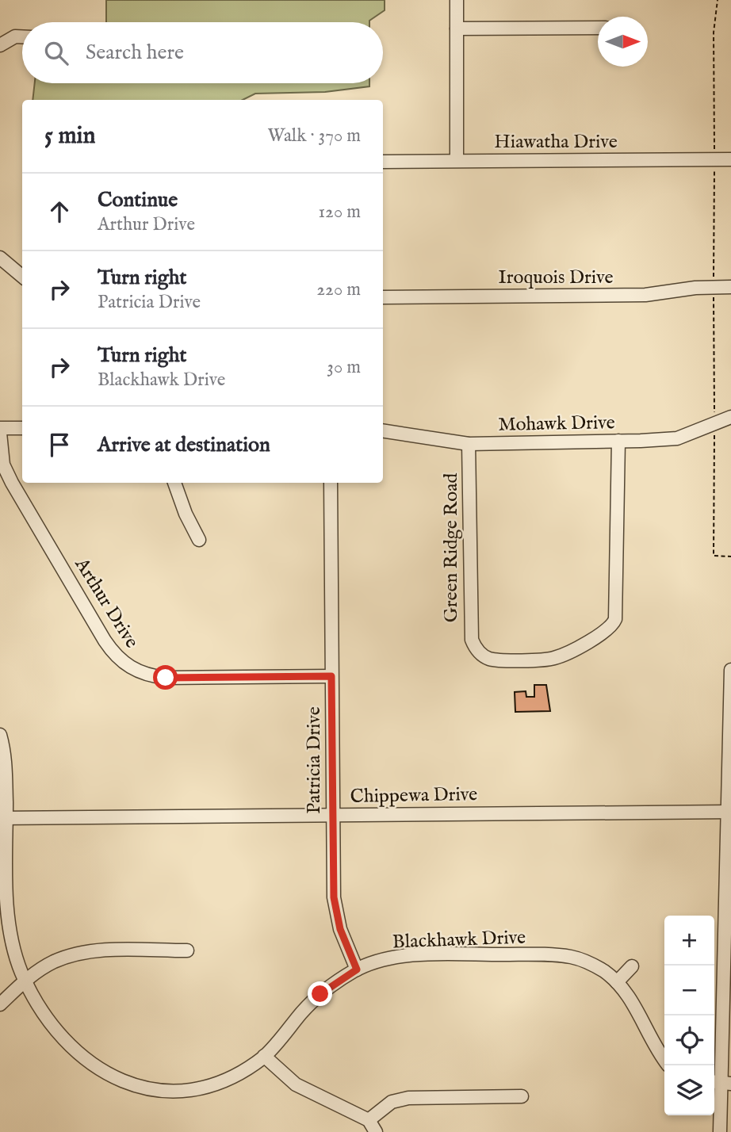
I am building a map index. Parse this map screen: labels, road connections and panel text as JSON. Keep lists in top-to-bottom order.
{
  "streets": {
    "street": [
      "Hiawatha Drive",
      "Iroquois Drive",
      "Mohawk Drive",
      "Green Ridge Road",
      "Arthur Drive",
      "Patricia Drive",
      "Chippewa Drive",
      "Blackhawk Drive"
    ]
  },
  "crossings": [
    ["Mohawk Drive", "Green Ridge Road"],
    ["Arthur Drive", "Patricia Drive"],
    ["Patricia Drive", "Chippewa Drive"],
    ["Patricia Drive", "Blackhawk Drive"],
    ["Chippewa Drive", "Blackhawk Drive"]
  ],
  "north": "right",
  "page": {
    "search": "Search here",
    "heading": ["5 min", "Walk · 370 m"],
    "list": [
      ["Continue", "Arthur Drive", "120 m"],
      ["Turn right", "Patricia Drive", "220 m"],
      ["Turn right", "Blackhawk Drive", "30 m"],
      "Arrive at destination"
    ],
    "map_buttons": ["+", "−"]
  }
}
